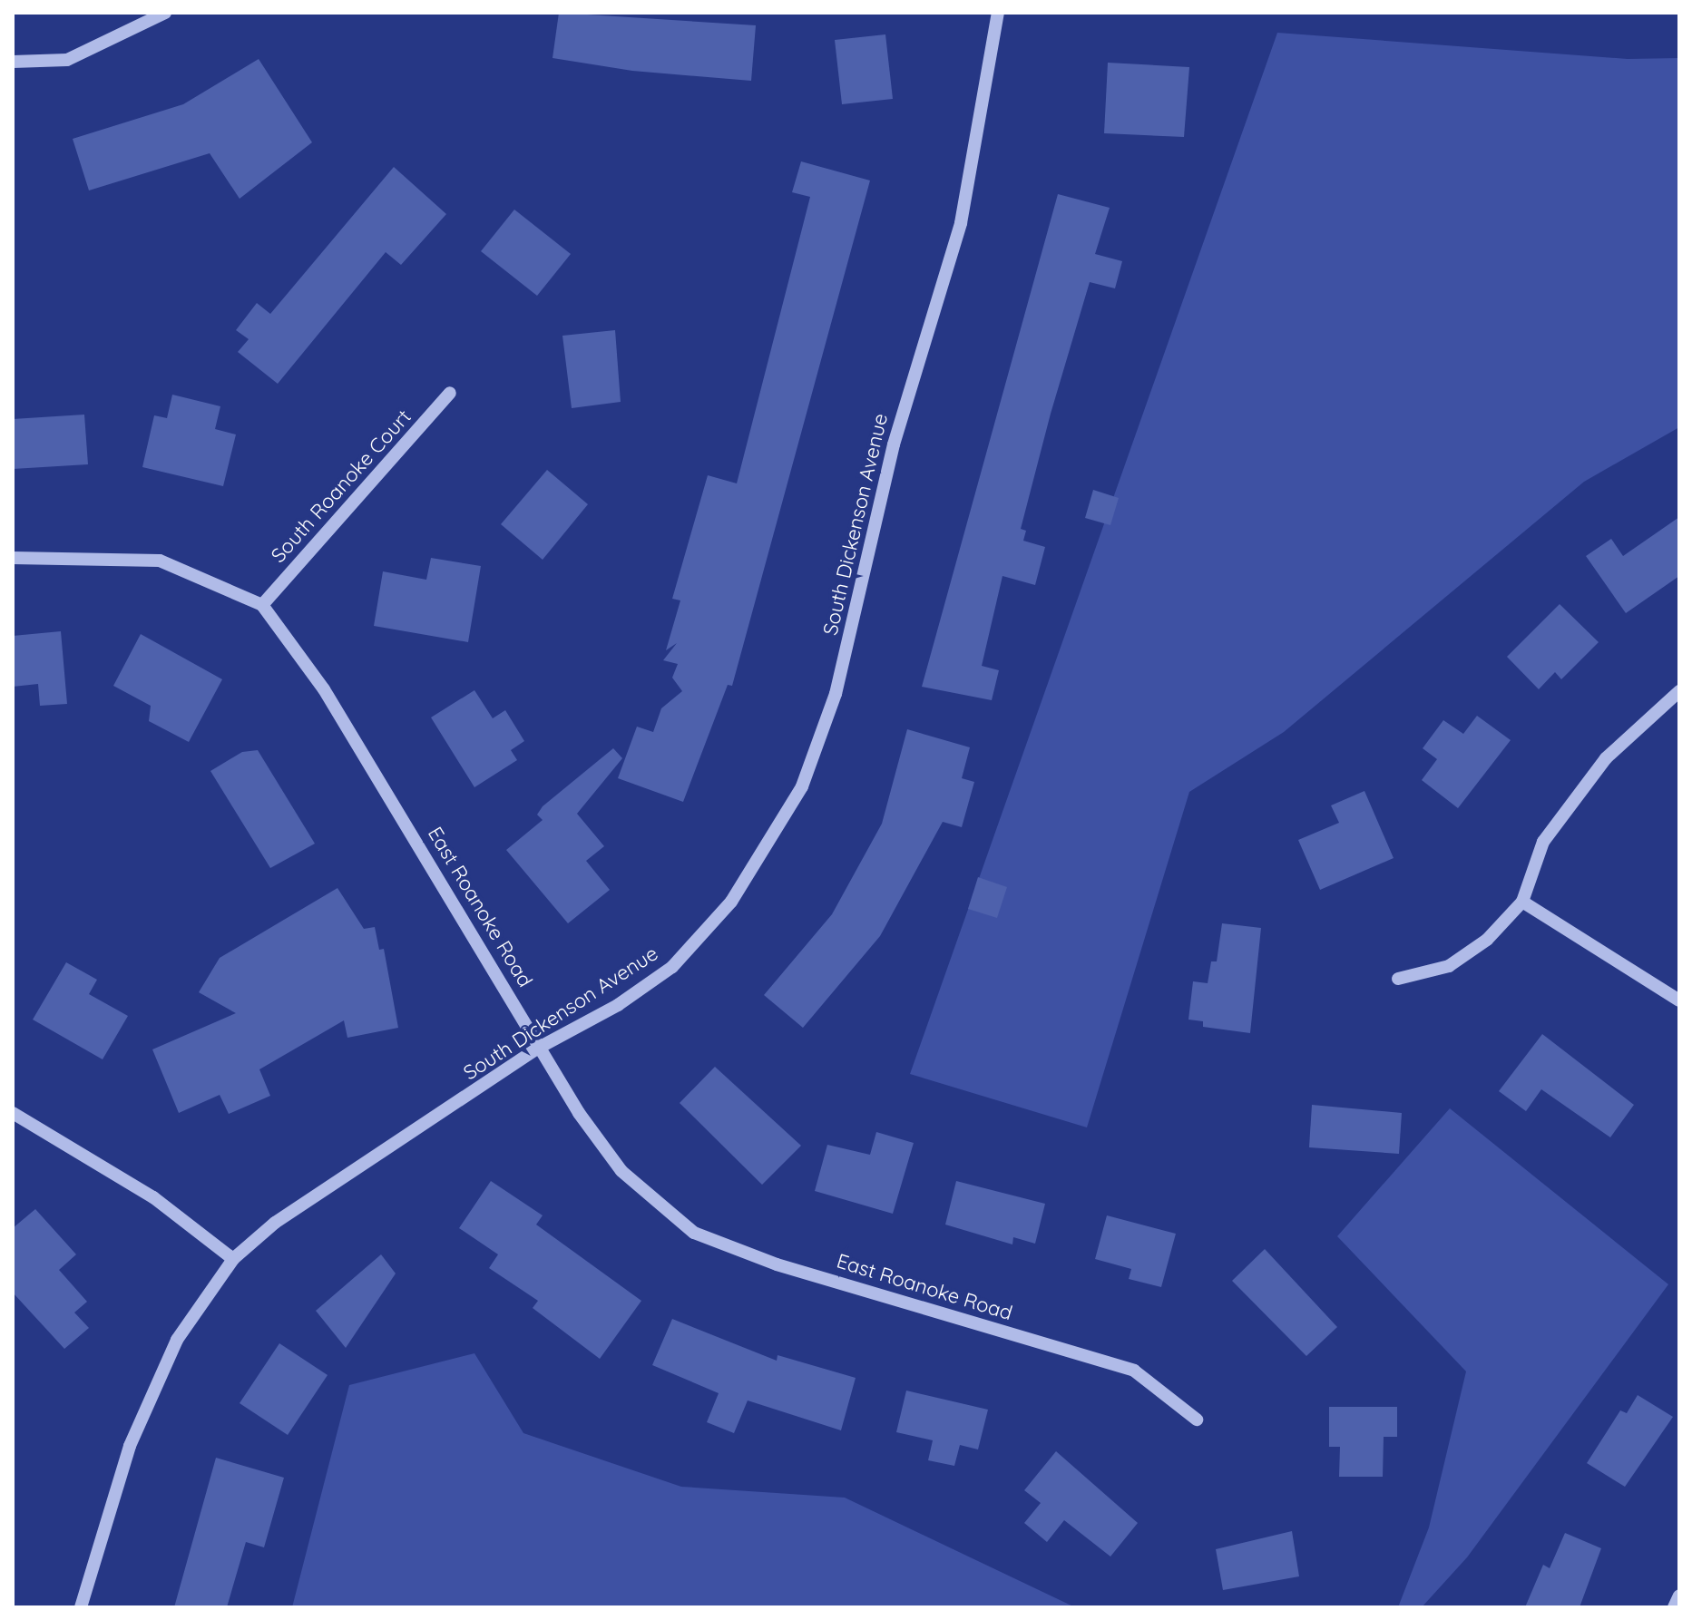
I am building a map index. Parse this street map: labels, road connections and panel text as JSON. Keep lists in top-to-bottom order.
{
  "streets": {
    "street": ["South Roanoke Court", "South Dickenson Avenue", "East Roanoke Road"]
  },
  "crossings": [
    ["South Roanoke Court", "East Roanoke Road"],
    ["South Dickenson Avenue", "East Roanoke Road"]
  ]
}
